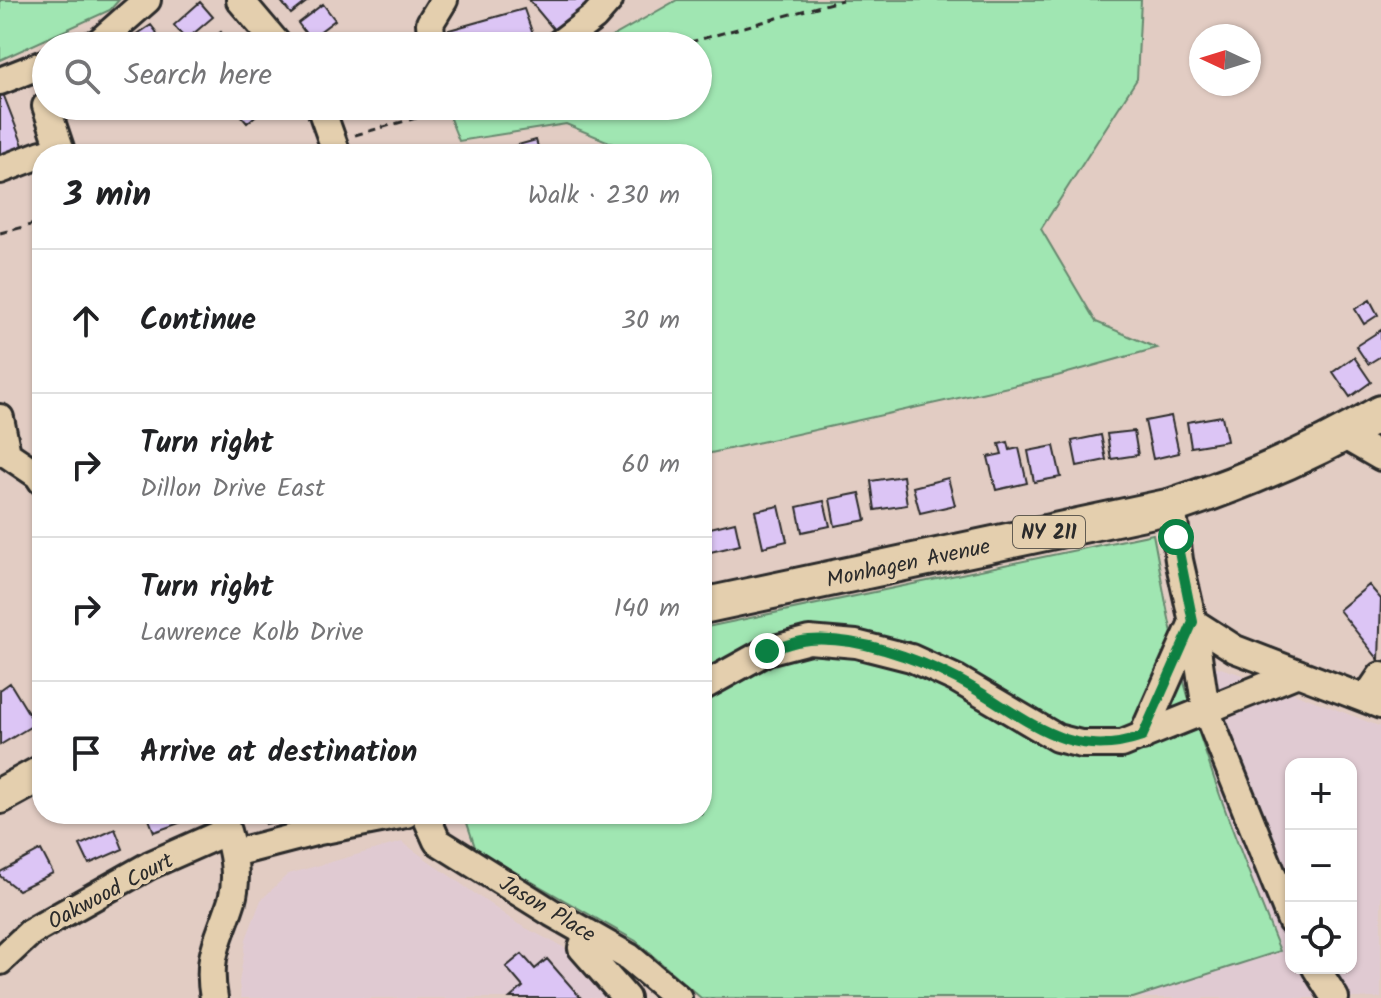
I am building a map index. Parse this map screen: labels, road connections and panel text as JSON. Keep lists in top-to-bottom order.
{
  "streets": {
    "main road": ["NY 211", "Monhagen Avenue"],
    "street": ["Oakwood Court", "Jason Place"]
  },
  "north": "left",
  "page": {
    "search": "Search here",
    "heading": ["3 min", "Walk · 230 m"],
    "list": [
      ["Continue", "30 m"],
      ["Turn right", "Dillon Drive East", "60 m"],
      ["Turn right", "Lawrence Kolb Drive", "140 m"],
      "Arrive at destination"
    ],
    "map_buttons": ["+", "−"]
  }
}
